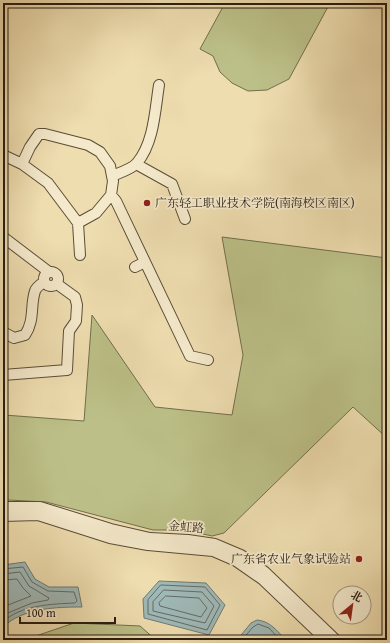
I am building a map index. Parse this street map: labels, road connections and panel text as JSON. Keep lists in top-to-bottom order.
{
  "streets": {
    "street": ["金虹路"]
  },
  "places": ["广东轻工职业技术学院(南海校区南区)", "广东省农业气象试验站"],
  "scale_bar": "100 m",
  "north": "top right"
}
